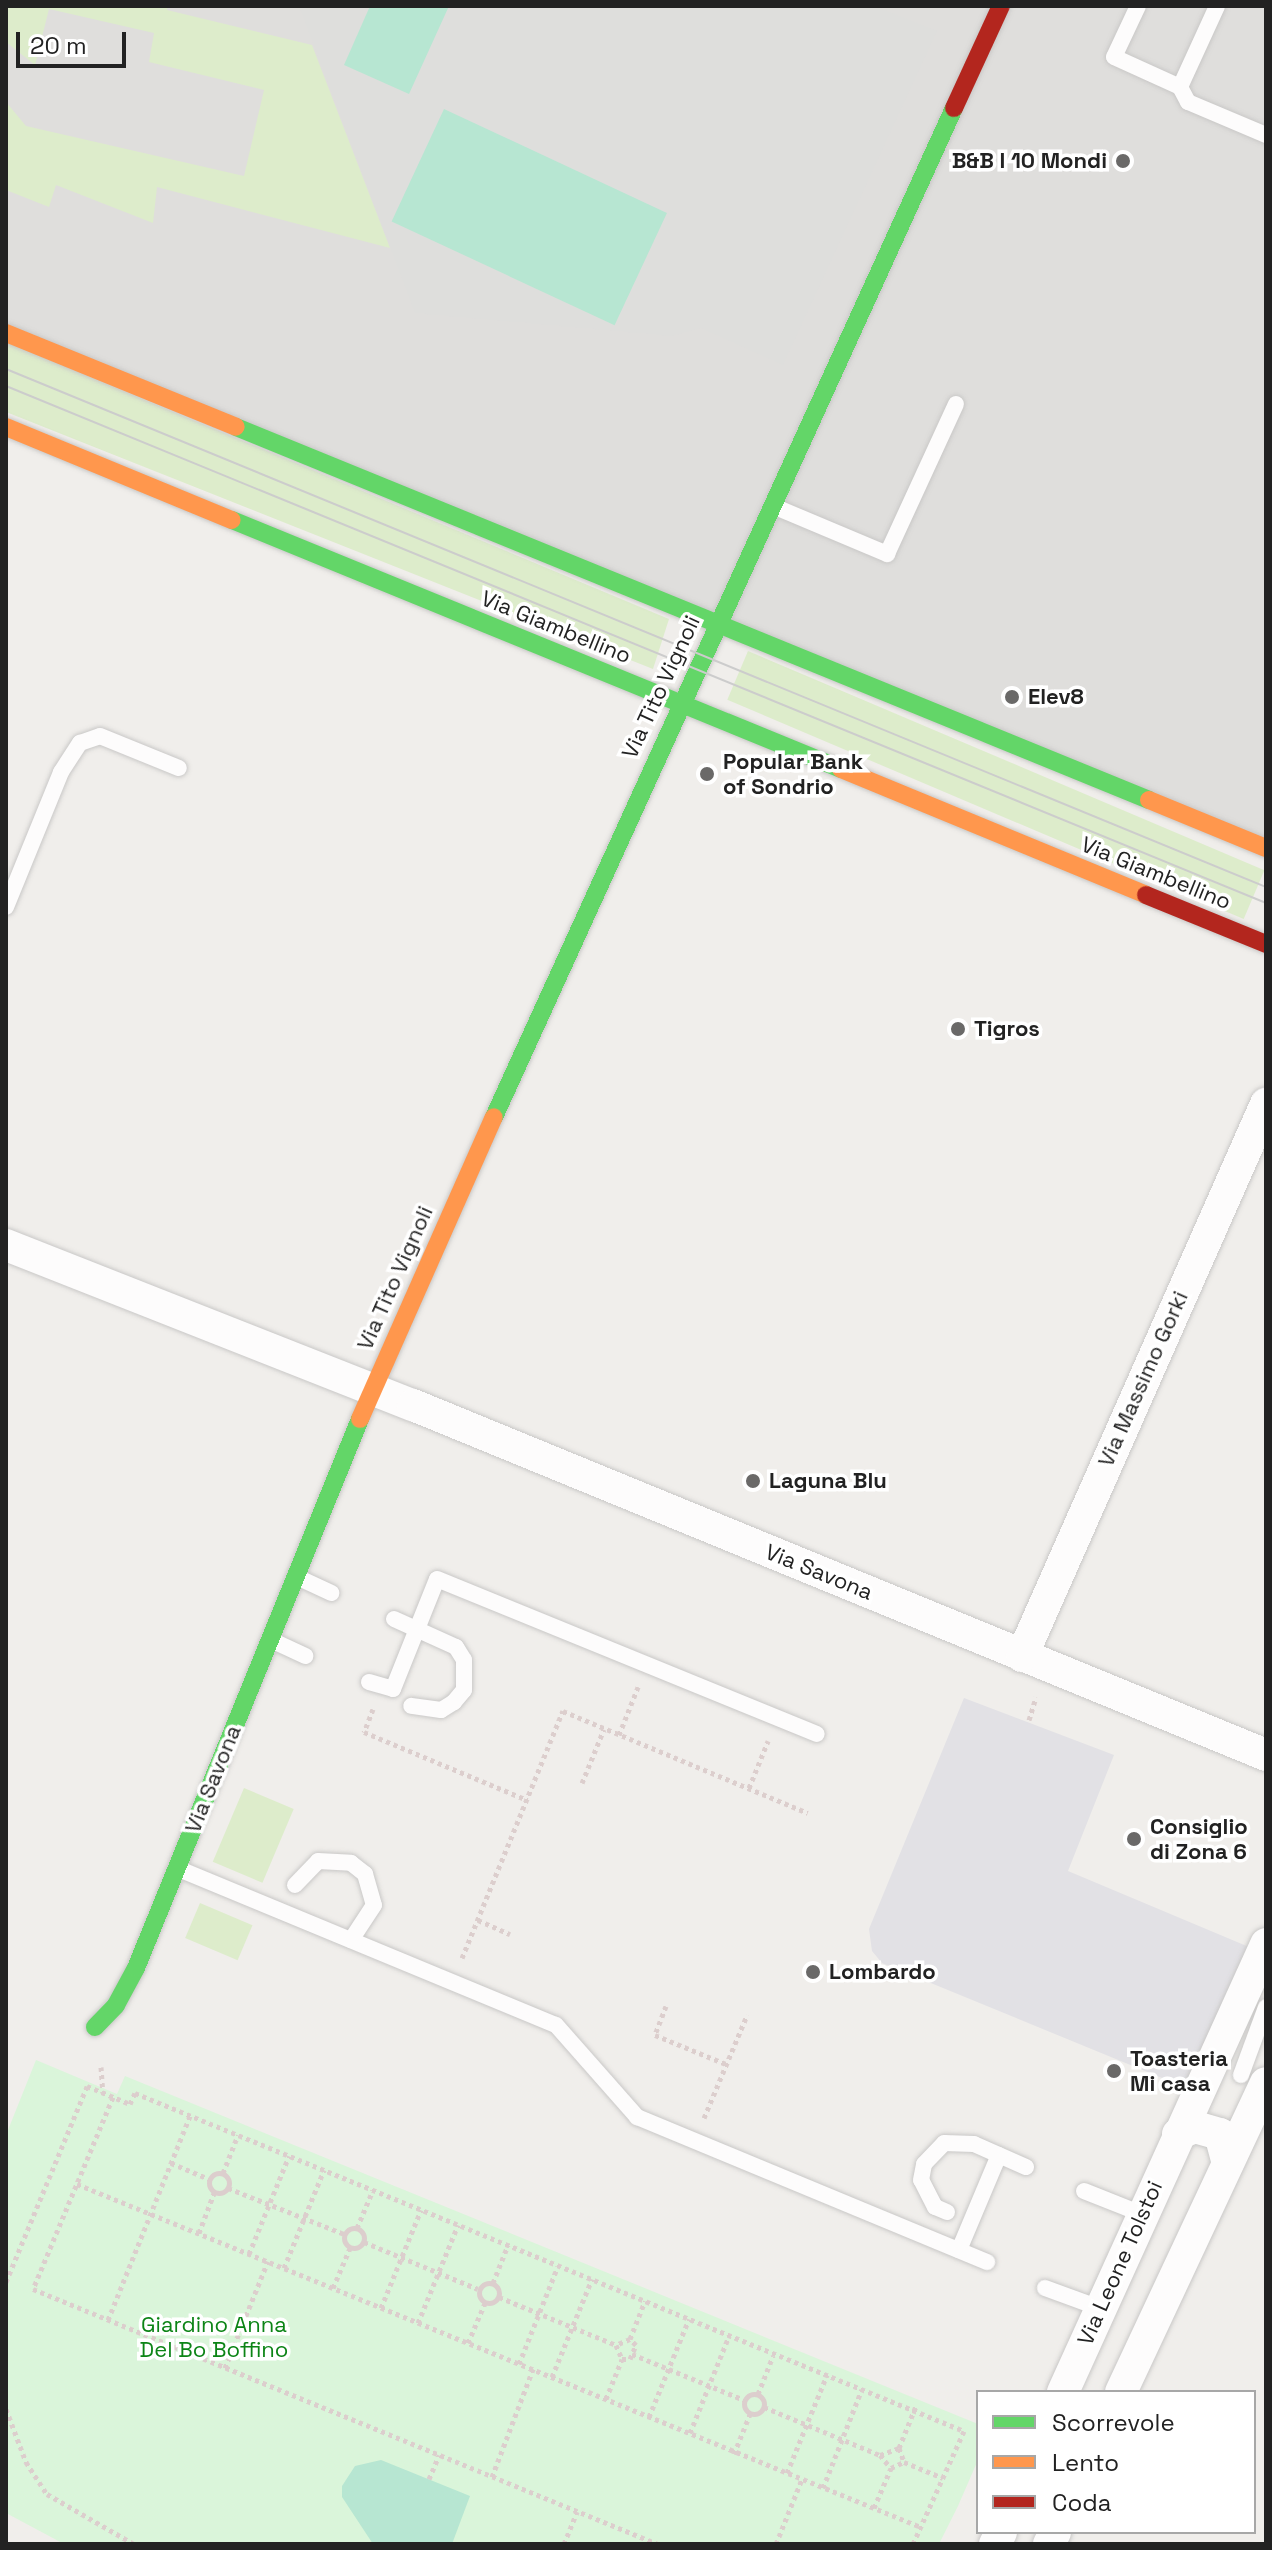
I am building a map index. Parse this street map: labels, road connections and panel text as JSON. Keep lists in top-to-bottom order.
{
  "streets": {
    "street": [
      "Via Giambellino",
      "Via Tito Vignoli",
      "Via Massimo Gorki",
      "Via Savona",
      "Via Leone Tolstoi"
    ]
  },
  "crossings": [
    ["Via Giambellino", "Via Tito Vignoli"],
    ["Via Tito Vignoli", "Via Savona"],
    ["Via Massimo Gorki", "Via Savona"]
  ],
  "parks": ["Giardino Anna Del Bo Boffino"],
  "places": [
    "B&B I 10 Mondi",
    "Elev8",
    "Popular Bank of Sondrio",
    "Tigros",
    "Laguna Blu",
    "Consiglio di Zona 6",
    "Lombardo",
    "Toasteria Mi casa"
  ],
  "legend": ["Scorrevole", "Lento", "Coda"],
  "scale_bar": "20 m"
}
